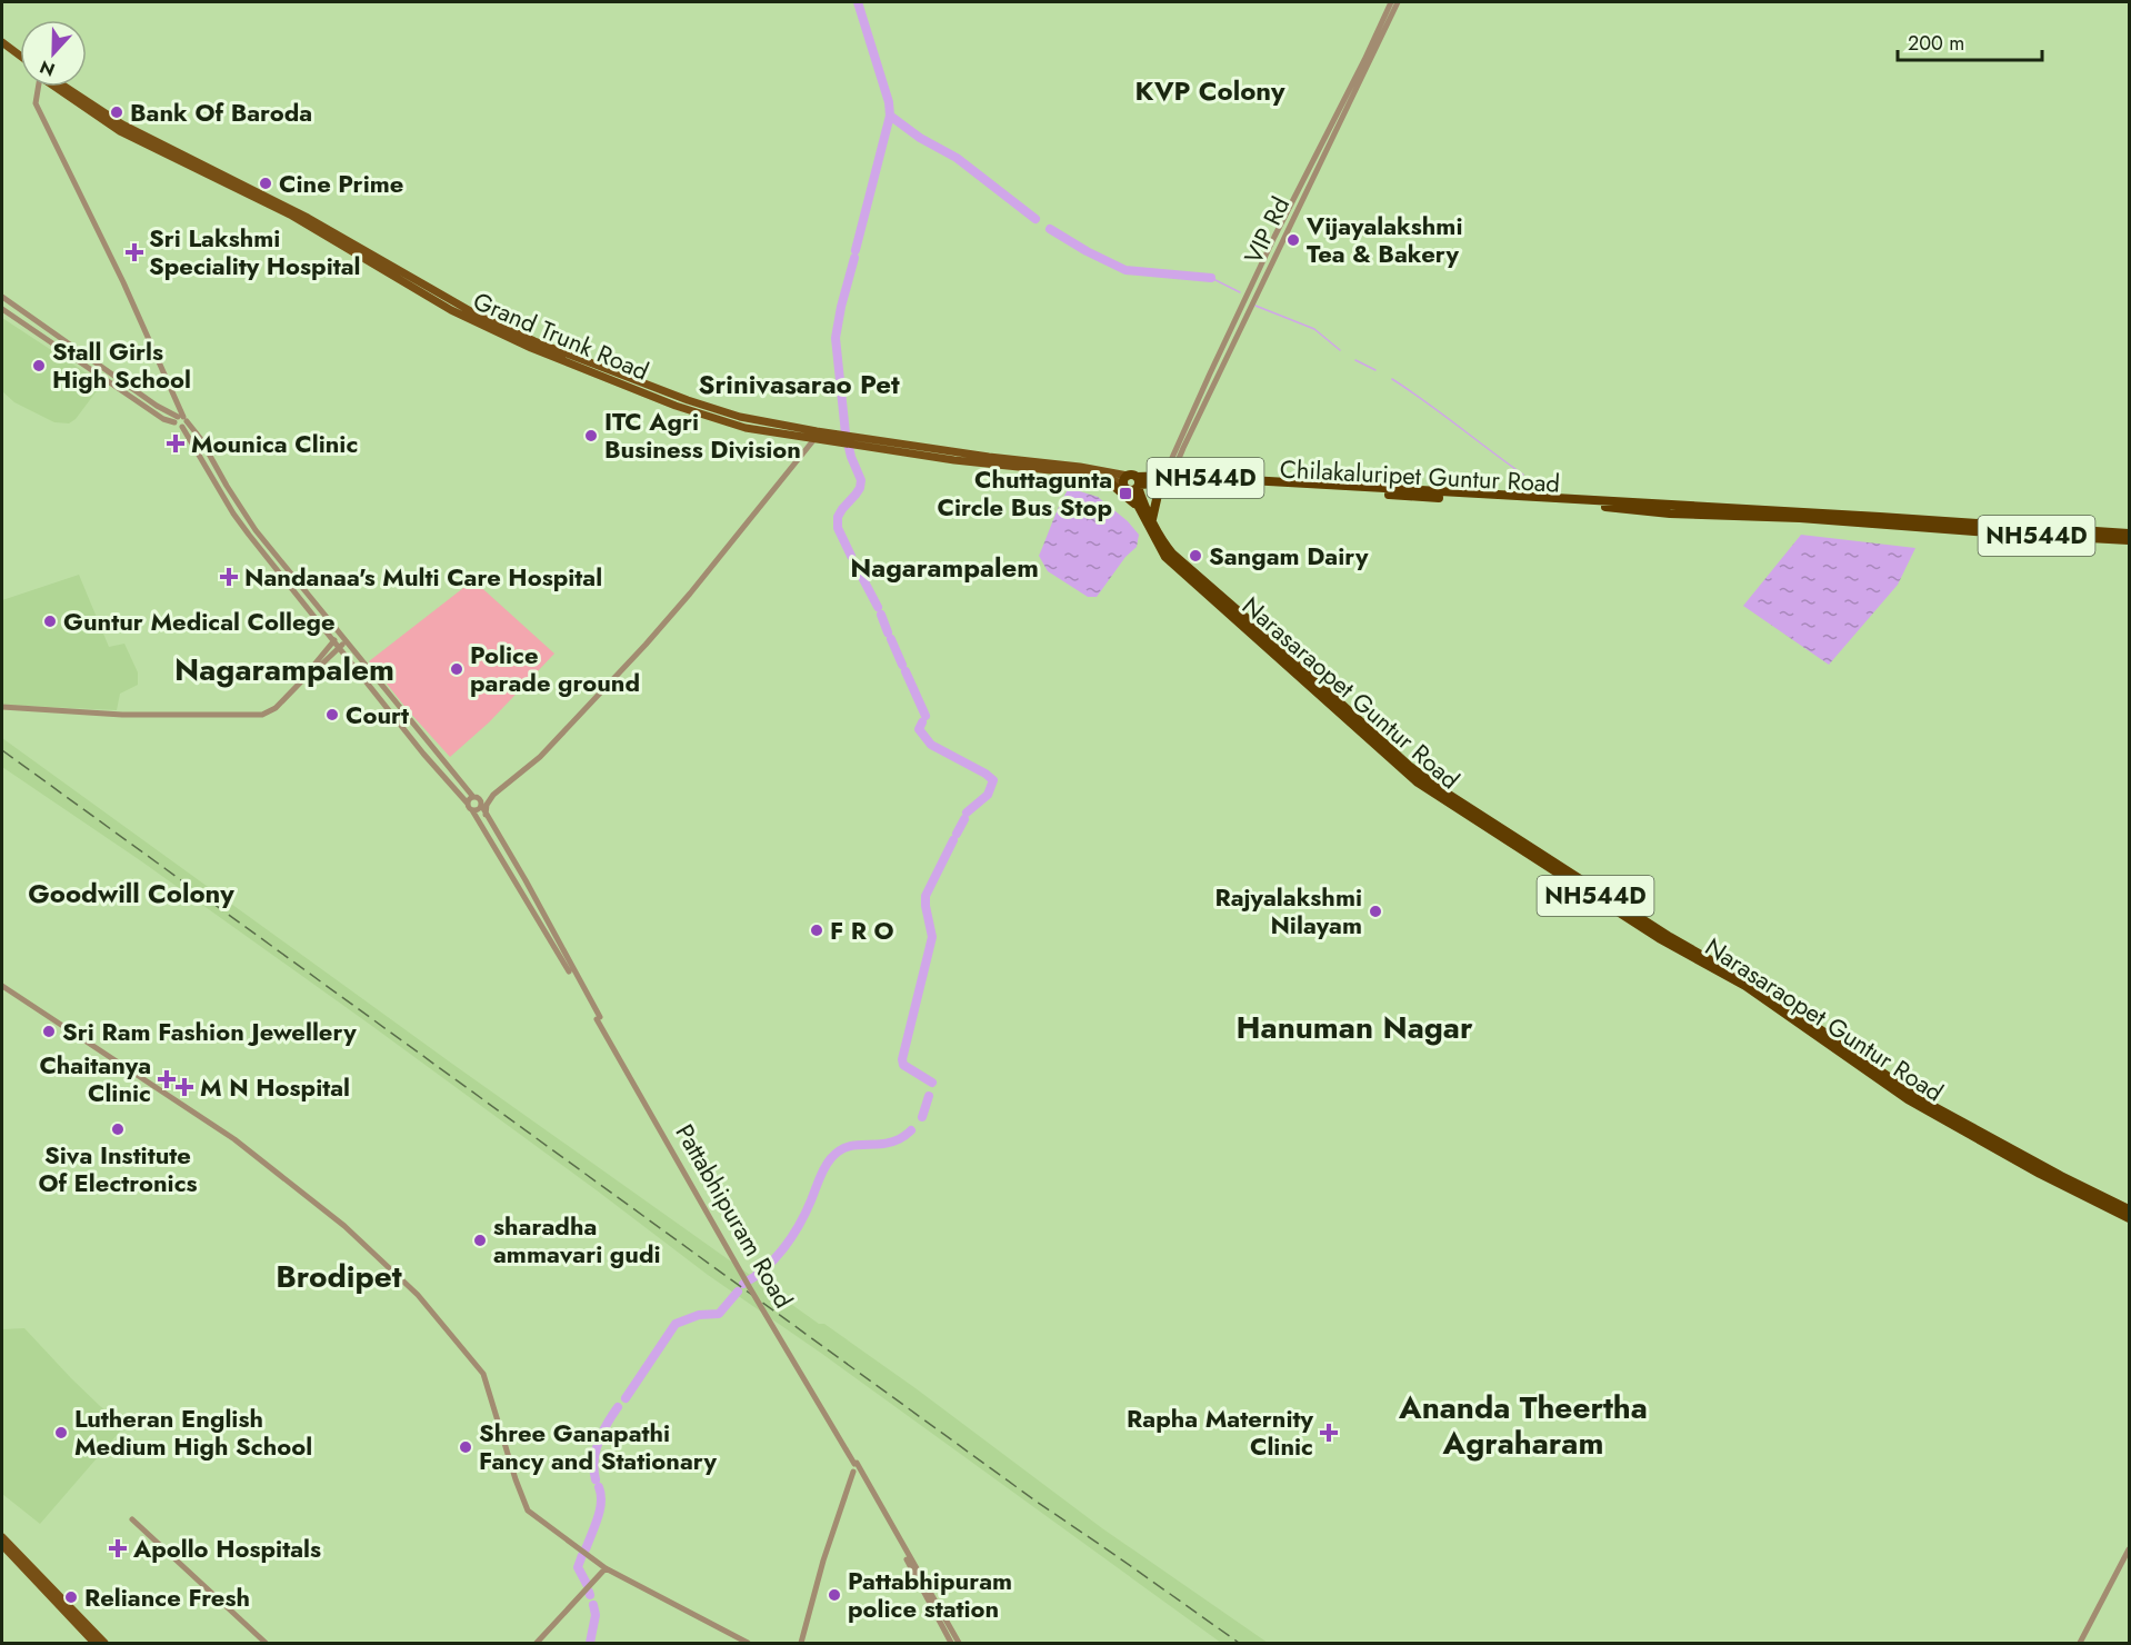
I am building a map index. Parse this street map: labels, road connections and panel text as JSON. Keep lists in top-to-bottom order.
{
  "streets": {
    "highway": ["Chilakaluripet Guntur Road", "NH544D", "Narasaraopet Guntur Road"],
    "main road": ["Grand Trunk Road"],
    "street": ["VIP Rd", "Pattabhipuram Road"]
  },
  "crossings": [
    ["VIP Rd", "Chilakaluripet Guntur Road"],
    ["VIP Rd", "NH544D"],
    ["Grand Trunk Road", "Chilakaluripet Guntur Road"],
    ["Grand Trunk Road", "NH544D"],
    ["Grand Trunk Road", "Narasaraopet Guntur Road"],
    ["Chilakaluripet Guntur Road", "NH544D"],
    ["Chilakaluripet Guntur Road", "Narasaraopet Guntur Road"],
    ["NH544D", "Narasaraopet Guntur Road"]
  ],
  "districts": [
    "KVP Colony",
    "Srinivasarao Pet",
    "Nagarampalem",
    "Nagarampalem",
    "Goodwill Colony",
    "Hanuman Nagar",
    "Brodipet",
    "Ananda Theertha Agraharam"
  ],
  "places": {
    "other": [
      "Bank Of Baroda",
      "Cine Prime",
      "Vijayalakshmi Tea & Bakery",
      "Stall Girls High School",
      "ITC Agri Business Division",
      "Sangam Dairy",
      "Guntur Medical College",
      "Police parade ground",
      "Court",
      "Rajyalakshmi Nilayam",
      "F R O",
      "Sri Ram Fashion Jewellery",
      "Siva Institute Of Electronics",
      "sharadha ammavari gudi",
      "Lutheran English Medium High School",
      "Shree Ganapathi Fancy and Stationary",
      "Pattabhipuram police station",
      "Reliance Fresh"
    ],
    "health": [
      "Sri Lakshmi Speciality Hospital",
      "Mounica Clinic",
      "Nandanaa's Multi Care Hospital",
      "Chaitanya Clinic",
      "M N Hospital",
      "Rapha Maternity Clinic",
      "Apollo Hospitals"
    ],
    "transit": ["Chuttagunta Circle Bus Stop"]
  },
  "scale_bar": "200 m",
  "north": "bottom"
}
